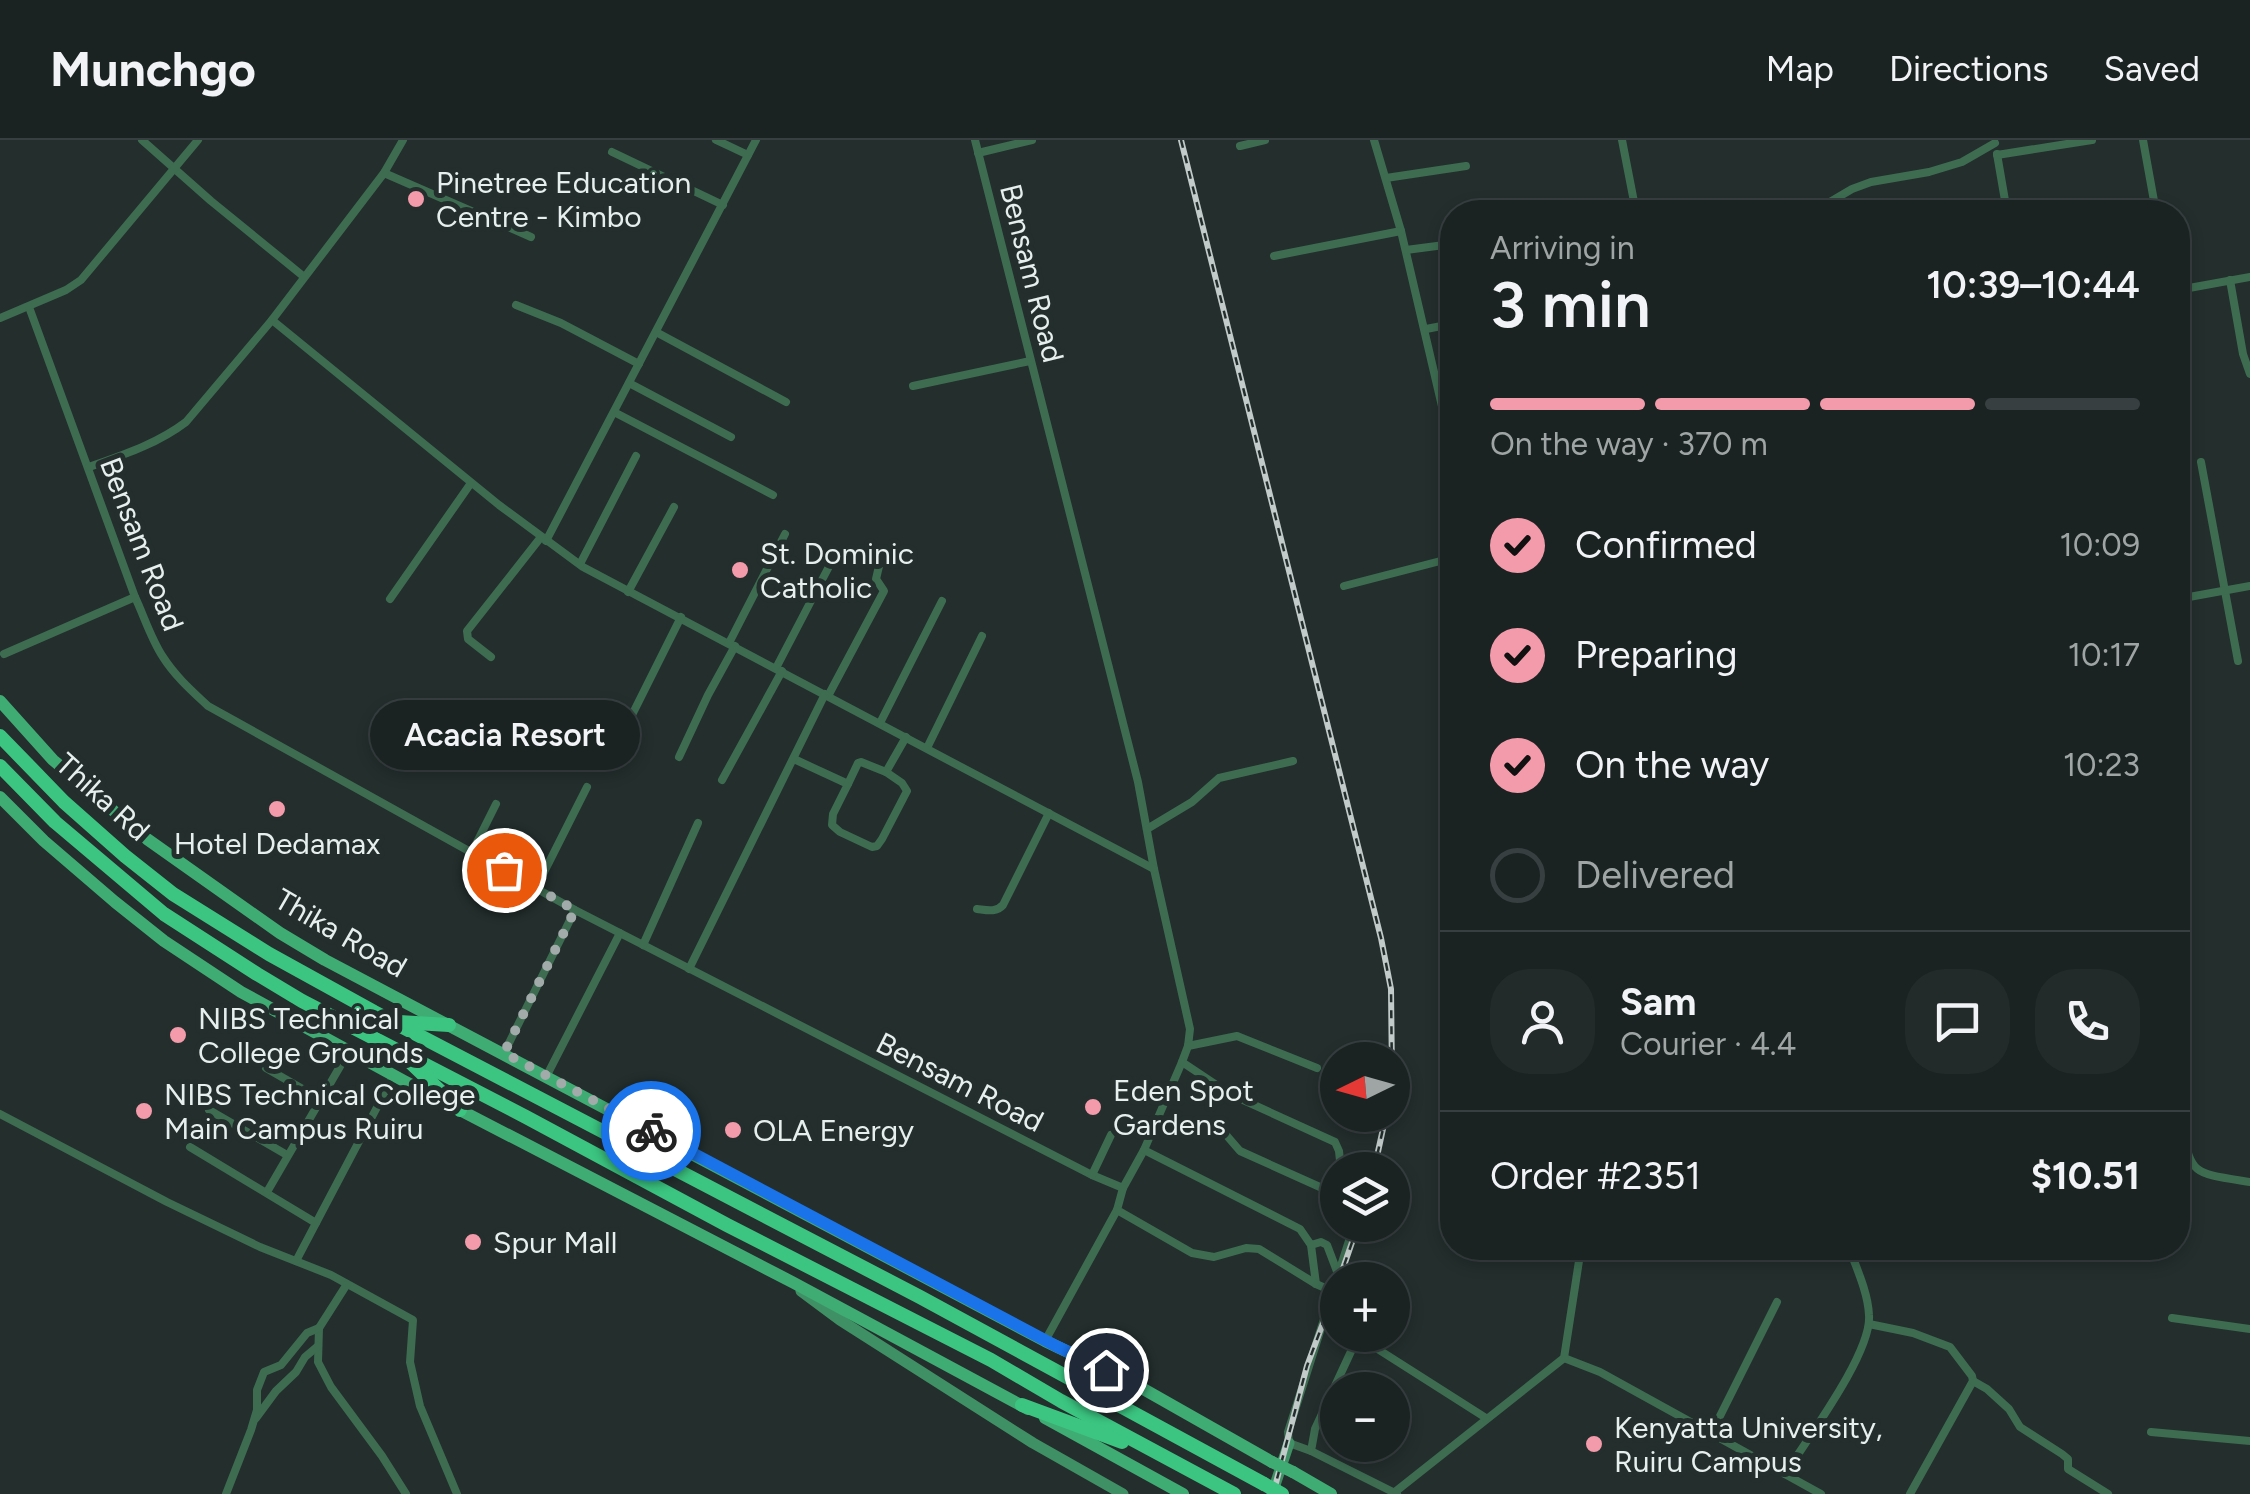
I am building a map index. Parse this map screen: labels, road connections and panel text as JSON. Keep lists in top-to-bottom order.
{
  "streets": {
    "highway": ["Thika Rd", "Thika Road"],
    "street": ["Bensam Road"]
  },
  "crossings": [
    ["Thika Rd", "Thika Road"]
  ],
  "places": [
    "Pinetree Education Centre - Kimbo",
    "St. Dominic Catholic",
    "Hotel Dedamax",
    "Acacia Resort",
    "NIBS Technical College Grounds",
    "Eden Spot Gardens",
    "NIBS Technical College Main Campus Ruiru",
    "OLA Energy",
    "Spur Mall",
    "Kenyatta University, Ruiru Campus"
  ],
  "north": "left",
  "page": {
    "header": "Munchgo",
    "nav": ["Map", "Directions", "Saved"],
    "heading": ["3 min", "Arriving in", "10:39–10:44"],
    "panel": [
      "Sam",
      "Courier · 4.4",
      "Order #2351",
      "$10.51"
    ],
    "bar": "On the way · 370 m",
    "list": [
      ["Confirmed", "10:09"],
      ["Preparing", "10:17"],
      ["On the way", "10:23"],
      "Delivered"
    ],
    "bubble": "Acacia Resort",
    "map_buttons": ["+", "−"]
  }
}
